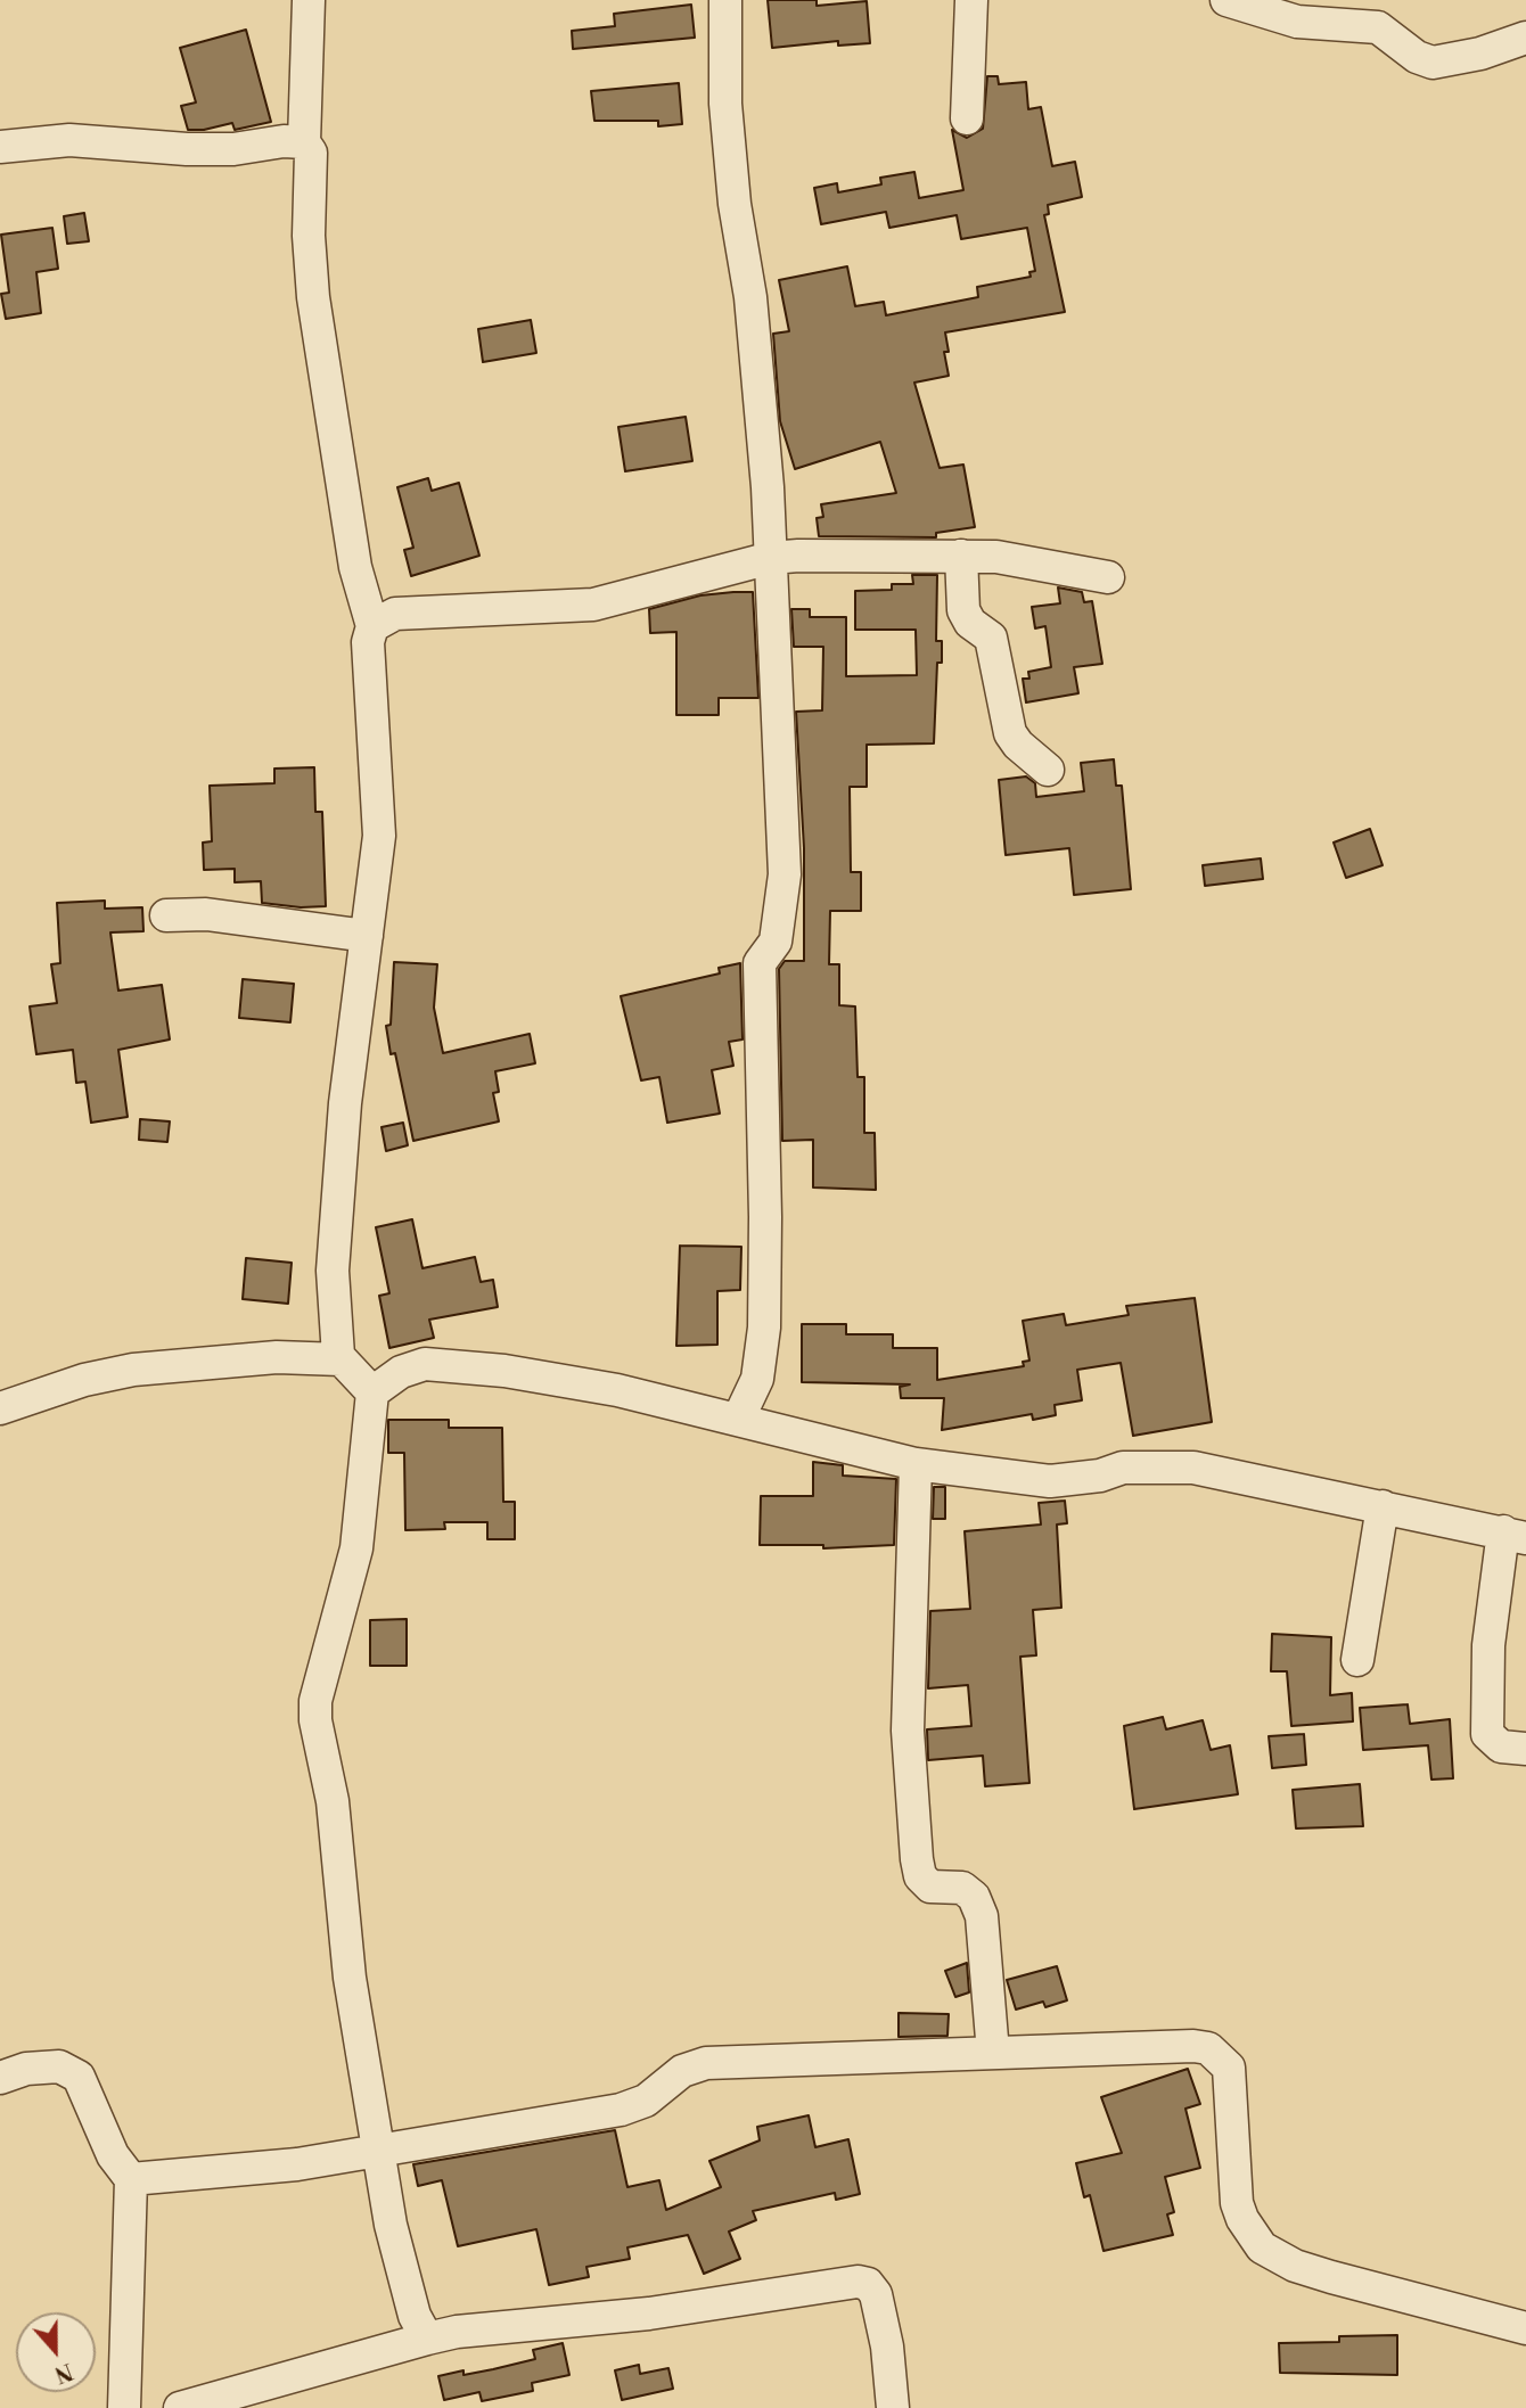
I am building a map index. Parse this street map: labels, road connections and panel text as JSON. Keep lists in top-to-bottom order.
{
  "north": "bottom"
}
